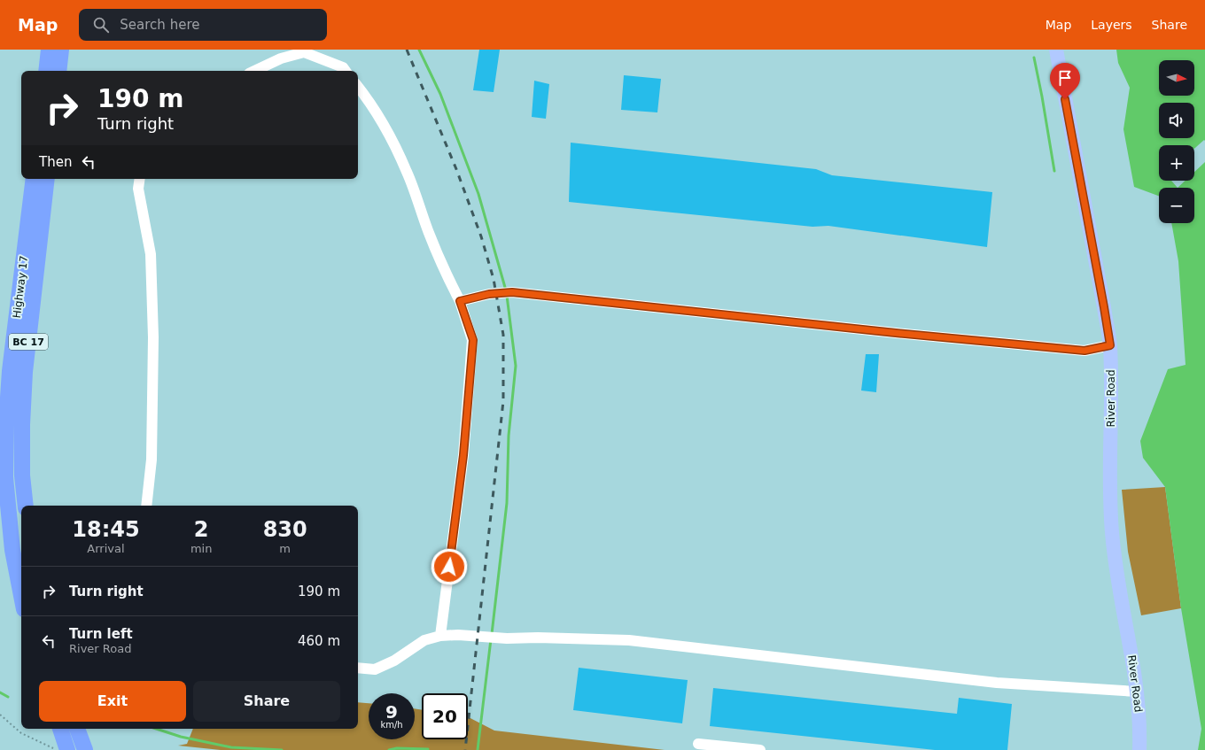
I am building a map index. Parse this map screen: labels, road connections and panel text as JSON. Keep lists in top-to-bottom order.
{
  "streets": {
    "highway": ["Highway 17", "BC 17"],
    "main road": ["River Road"]
  },
  "north": "right",
  "page": {
    "header": "Map",
    "search": "Search here",
    "nav": ["Map", "Layers", "Share"],
    "map_buttons": ["+", "−"],
    "turn": ["190 m", "Turn right"],
    "then": "Then",
    "eta": [
      "18:45",
      "Arrival",
      "2",
      "min",
      "830",
      "m"
    ],
    "list": [
      {
        "name": "Turn right",
        "value": "190 m"
      },
      {
        "name": "Turn left",
        "note": "River Road",
        "value": "460 m"
      }
    ],
    "buttons": ["Exit", "Share"],
    "speed": "9 km/h",
    "limit": "20"
  }
}
